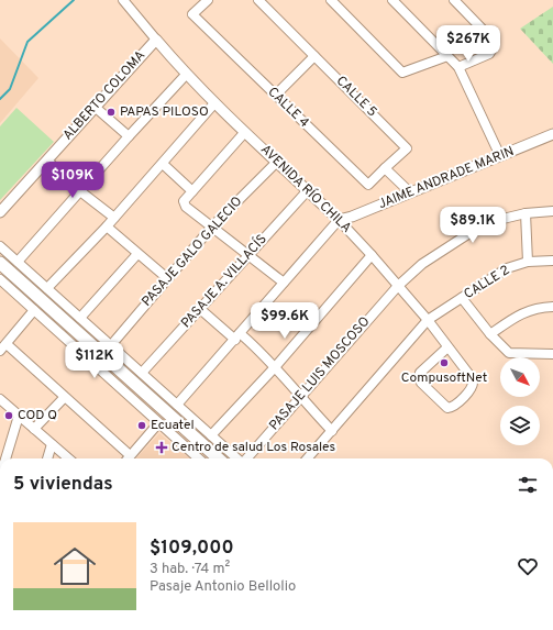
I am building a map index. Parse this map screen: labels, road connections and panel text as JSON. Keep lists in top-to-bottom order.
{
  "streets": {
    "street": [
      "ALBERTO COLOMA",
      "CALLE 5",
      "CALLE 4",
      "JAIME ANDRADE MARIN",
      "AVENIDA RÍO CHILA",
      "PASAJE GALO GALECIO",
      "PASAJE A. VILLACÍS",
      "CALLE 2",
      "PASAJE LUIS MOSCOSO"
    ]
  },
  "crossings": [
    ["ALBERTO COLOMA", "AVENIDA RÍO CHILA"],
    ["CALLE 5", "CALLE 4"],
    ["JAIME ANDRADE MARIN", "AVENIDA RÍO CHILA"],
    ["AVENIDA RÍO CHILA", "PASAJE GALO GALECIO"],
    ["AVENIDA RÍO CHILA", "PASAJE A. VILLACÍS"],
    ["AVENIDA RÍO CHILA", "CALLE 2"],
    ["AVENIDA RÍO CHILA", "PASAJE LUIS MOSCOSO"]
  ],
  "places": {
    "other": [
      "PAPAS PILOSO",
      "CompusoftNet",
      "COD Q",
      "Ecuatel"
    ],
    "health": ["Centro de salud Los Rosales"]
  },
  "north": "bottom right",
  "page": {
    "price": [
      "$267K",
      "$109K",
      "$89.1K",
      "$99.6K",
      "$112K"
    ],
    "heading": "5 viviendas",
    "list": [
      {
        "name": "$109,000",
        "note": "3 hab. · 74 m² · Pasaje Antonio Bellolio"
      }
    ]
  }
}
